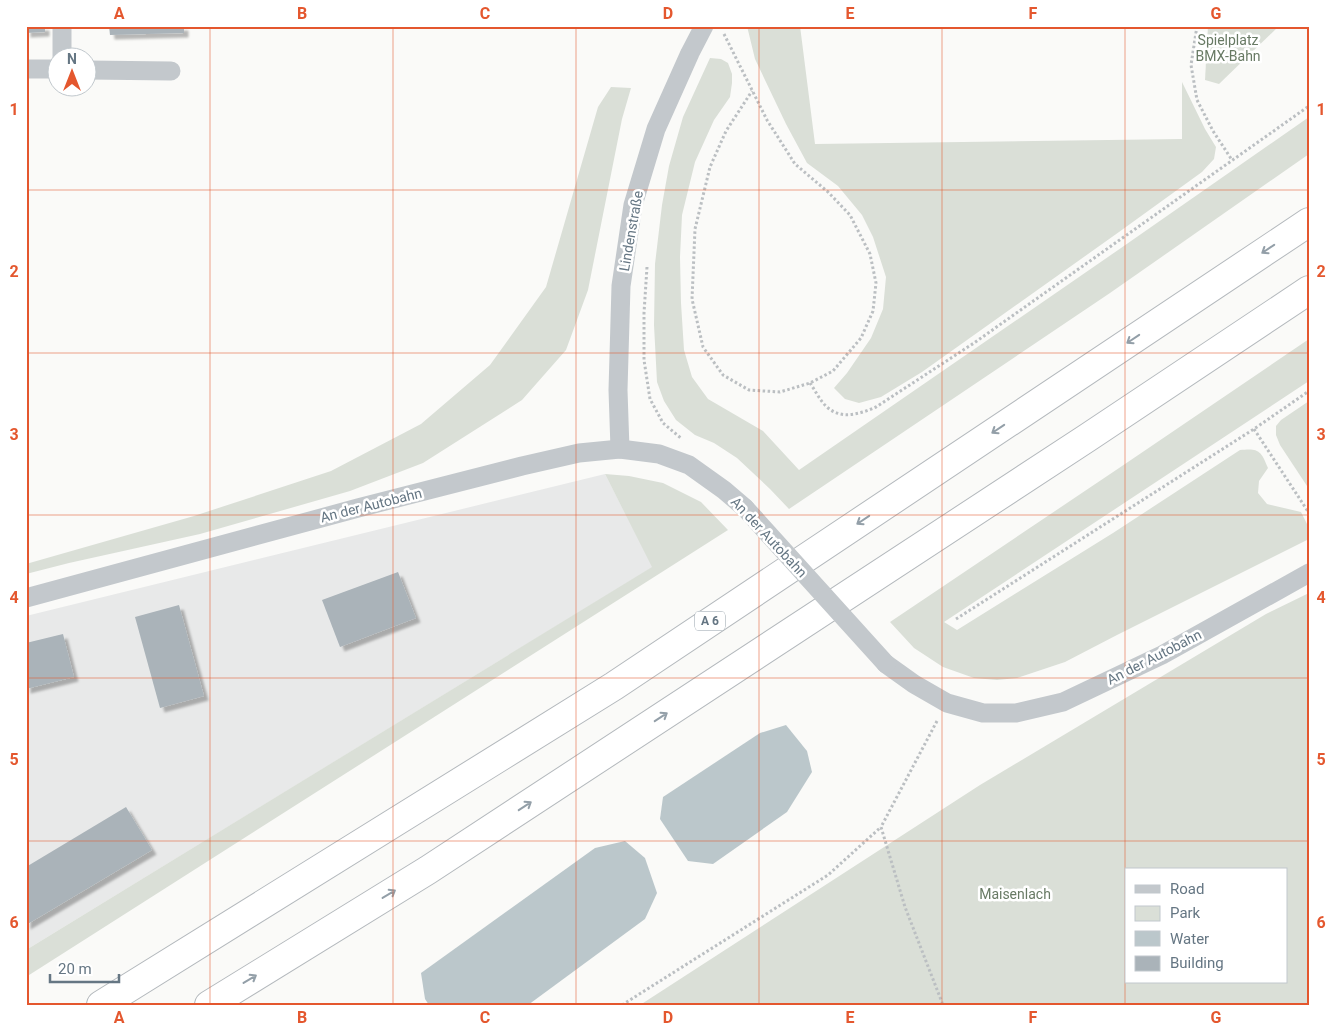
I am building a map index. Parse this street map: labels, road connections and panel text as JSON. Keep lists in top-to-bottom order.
{
  "streets": {
    "highway": ["A 6"],
    "street": ["Lindenstraße", "An der Autobahn"]
  },
  "crossings": [
    ["Lindenstraße", "An der Autobahn"]
  ],
  "parks": ["Spielplatz BMX-Bahn", "Maisenlach"],
  "legend": [
    "Road",
    "Park",
    "Water",
    "Building"
  ],
  "scale_bar": "20 m",
  "north": "top",
  "grid": {
    "columns": [
      "A",
      "B",
      "C",
      "D",
      "E",
      "F",
      "G"
    ],
    "rows": [
      "1",
      "2",
      "3",
      "4",
      "5",
      "6"
    ]
  }
}
